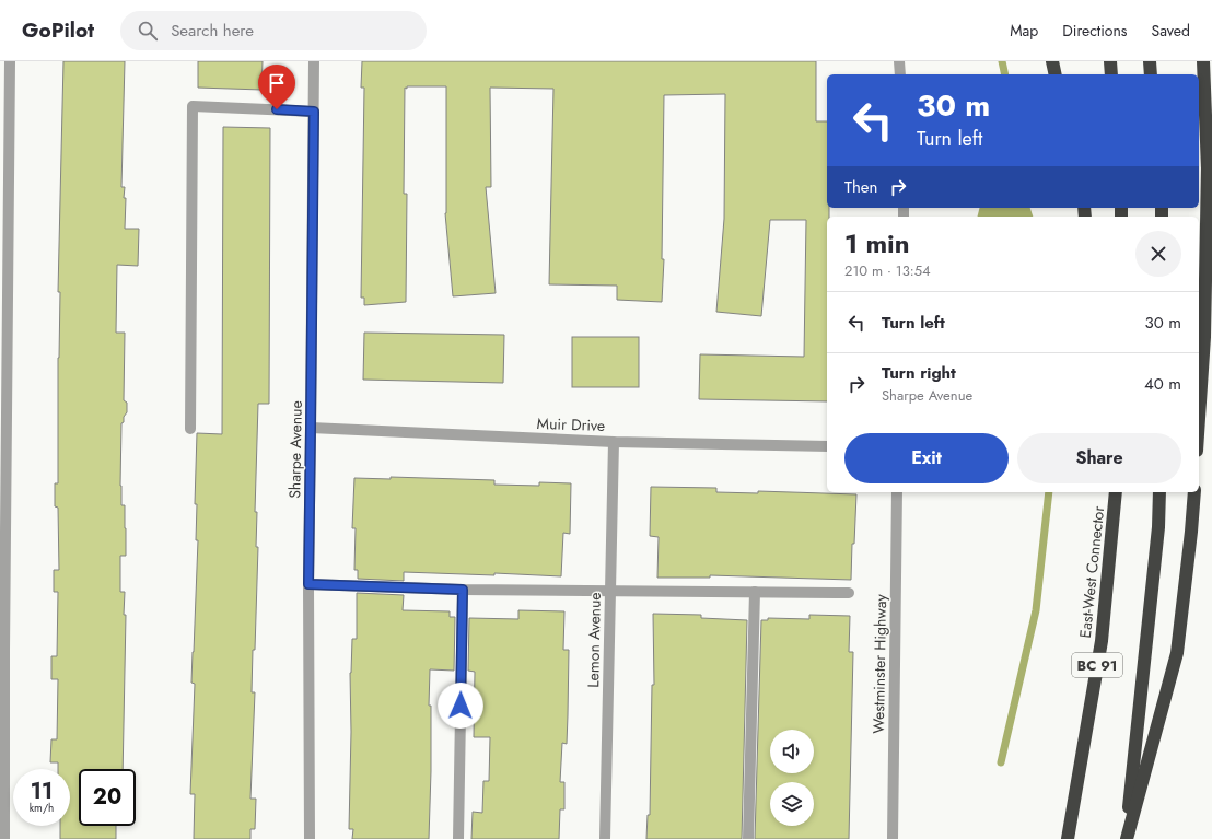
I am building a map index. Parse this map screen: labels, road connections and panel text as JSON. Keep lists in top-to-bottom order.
{
  "streets": {
    "highway": ["East-West Connector", "BC 91"],
    "street": [
      "Muir Drive",
      "Sharpe Avenue",
      "Lemon Avenue",
      "Westminster Highway"
    ]
  },
  "crossings": [
    ["Muir Drive", "Sharpe Avenue"],
    ["Muir Drive", "Lemon Avenue"]
  ],
  "page": {
    "header": "GoPilot",
    "search": "Search here",
    "nav": ["Map", "Directions", "Saved"],
    "turn": ["30 m", "Turn left"],
    "then": "Then",
    "heading": ["1 min", "210 m · 13:54"],
    "list": [
      {
        "name": "Turn left",
        "value": "30 m"
      },
      {
        "name": "Turn right",
        "note": "Sharpe Avenue",
        "value": "40 m"
      }
    ],
    "buttons": ["Exit", "Share"],
    "speed": "11 km/h",
    "limit": "20"
  }
}
